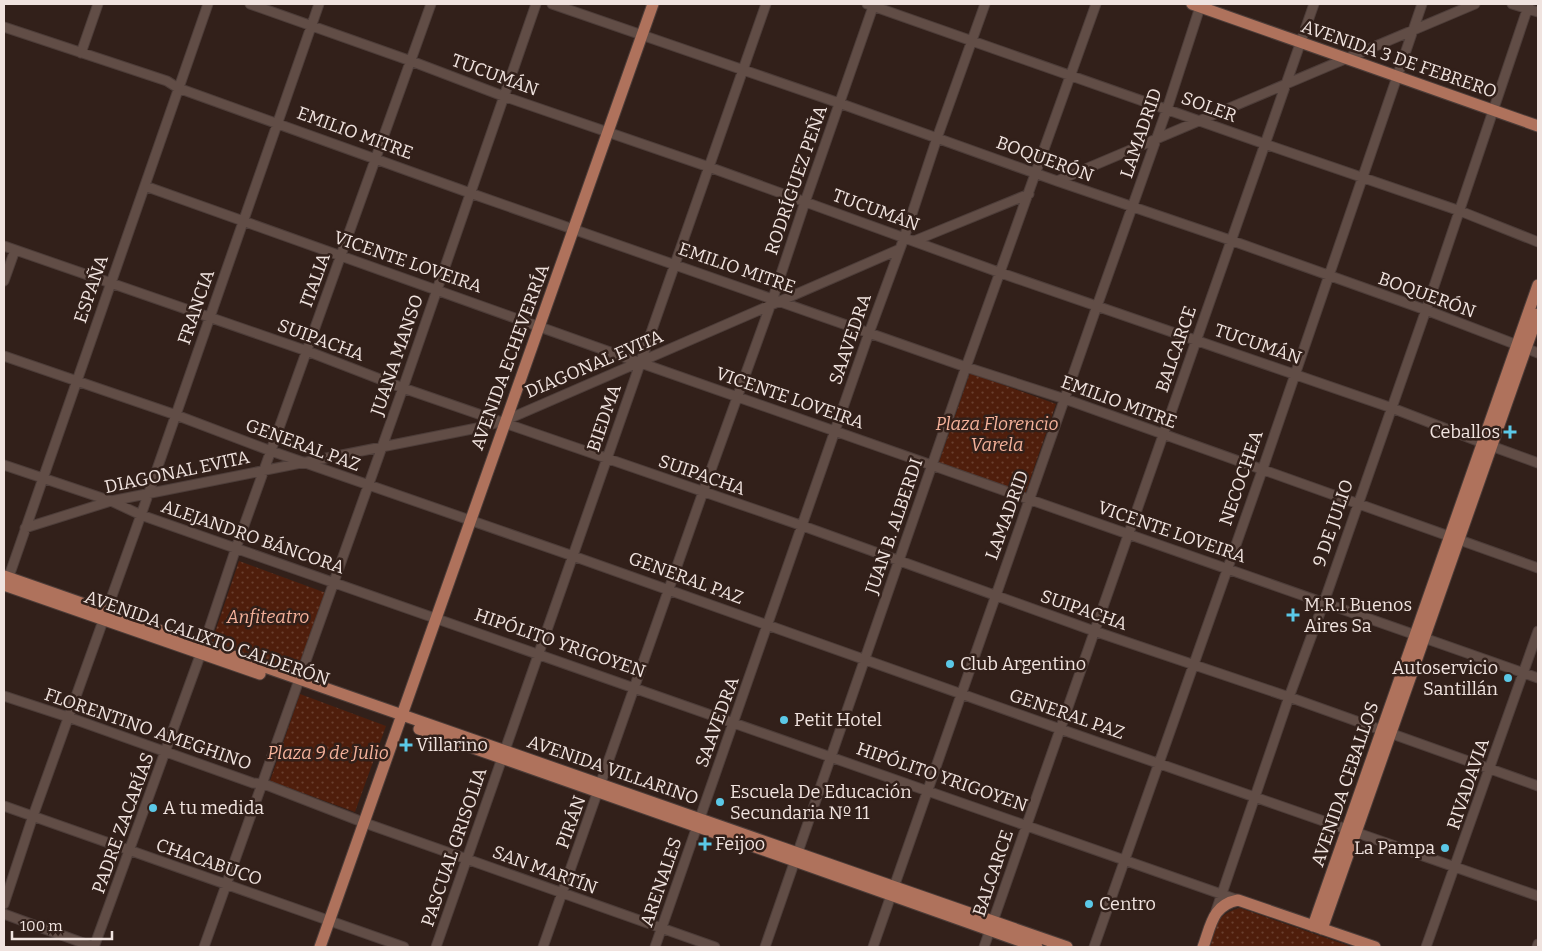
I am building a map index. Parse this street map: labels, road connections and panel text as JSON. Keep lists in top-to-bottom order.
{
  "streets": {
    "main road": [
      "AVENIDA 3 DE FEBRERO",
      "AVENIDA ECHEVERRÍA",
      "9 DE JULIO",
      "AVENIDA CALIXTO CALDERÓN",
      "HIPÓLITO YRIGOYEN",
      "AVENIDA VILLARINO",
      "AVENIDA CEBALLOS"
    ],
    "street": [
      "TUCUMÁN",
      "SOLER",
      "EMILIO MITRE",
      "LAMADRID",
      "BOQUERÓN",
      "RODRÍGUEZ PEÑA",
      "VICENTE LOVEIRA",
      "ITALIA",
      "ESPAÑA",
      "FRANCIA",
      "SAAVEDRA",
      "SUIPACHA",
      "BALCARCE",
      "JUANA MANSO",
      "DIAGONAL EVITA",
      "BIEDMA",
      "GENERAL PAZ",
      "NECOCHEA",
      "JUAN B. ALBERDI",
      "ALEJANDRO BÁNCORA",
      "FLORENTINO AMEGHINO",
      "RIVADAVIA",
      "PIRÁN",
      "PADRE ZACARÍAS",
      "PASCUAL GRISOLIA",
      "CHACABUCO",
      "SAN MARTÍN",
      "ARENALES"
    ]
  },
  "crossings": [
    ["AVENIDA 3 DE FEBRERO", "LAMADRID"],
    ["AVENIDA 3 DE FEBRERO", "BALCARCE"],
    ["AVENIDA 3 DE FEBRERO", "NECOCHEA"],
    ["AVENIDA 3 DE FEBRERO", "9 DE JULIO"],
    ["TUCUMÁN", "LAMADRID"],
    ["TUCUMÁN", "RODRÍGUEZ PEÑA"],
    ["TUCUMÁN", "ITALIA"],
    ["TUCUMÁN", "FRANCIA"],
    ["TUCUMÁN", "SAAVEDRA"],
    ["TUCUMÁN", "BALCARCE"],
    ["TUCUMÁN", "JUANA MANSO"],
    ["TUCUMÁN", "AVENIDA ECHEVERRÍA"],
    ["TUCUMÁN", "BIEDMA"],
    ["TUCUMÁN", "NECOCHEA"],
    ["TUCUMÁN", "9 DE JULIO"],
    ["TUCUMÁN", "JUAN B. ALBERDI"],
    ["TUCUMÁN", "AVENIDA CEBALLOS"],
    ["SOLER", "LAMADRID"],
    ["SOLER", "RODRÍGUEZ PEÑA"],
    ["SOLER", "SAAVEDRA"],
    ["SOLER", "BALCARCE"],
    ["SOLER", "NECOCHEA"],
    ["SOLER", "9 DE JULIO"],
    ["SOLER", "JUAN B. ALBERDI"],
    ["EMILIO MITRE", "LAMADRID"],
    ["EMILIO MITRE", "RODRÍGUEZ PEÑA"],
    ["EMILIO MITRE", "ITALIA"],
    ["EMILIO MITRE", "ESPAÑA"],
    ["EMILIO MITRE", "FRANCIA"],
    ["EMILIO MITRE", "SAAVEDRA"],
    ["EMILIO MITRE", "BALCARCE"],
    ["EMILIO MITRE", "JUANA MANSO"],
    ["EMILIO MITRE", "AVENIDA ECHEVERRÍA"],
    ["EMILIO MITRE", "DIAGONAL EVITA"],
    ["EMILIO MITRE", "BIEDMA"],
    ["EMILIO MITRE", "NECOCHEA"],
    ["EMILIO MITRE", "9 DE JULIO"],
    ["EMILIO MITRE", "JUAN B. ALBERDI"],
    ["EMILIO MITRE", "AVENIDA CEBALLOS"],
    ["LAMADRID", "BOQUERÓN"],
    ["LAMADRID", "VICENTE LOVEIRA"],
    ["LAMADRID", "SUIPACHA"],
    ["LAMADRID", "GENERAL PAZ"],
    ["LAMADRID", "HIPÓLITO YRIGOYEN"],
    ["LAMADRID", "AVENIDA VILLARINO"],
    ["BOQUERÓN", "RODRÍGUEZ PEÑA"],
    ["BOQUERÓN", "SAAVEDRA"],
    ["BOQUERÓN", "BALCARCE"],
    ["BOQUERÓN", "AVENIDA ECHEVERRÍA"],
    ["BOQUERÓN", "BIEDMA"],
    ["BOQUERÓN", "NECOCHEA"],
    ["BOQUERÓN", "9 DE JULIO"],
    ["BOQUERÓN", "JUAN B. ALBERDI"],
    ["BOQUERÓN", "AVENIDA CEBALLOS"],
    ["RODRÍGUEZ PEÑA", "VICENTE LOVEIRA"],
    ["RODRÍGUEZ PEÑA", "SUIPACHA"],
    ["RODRÍGUEZ PEÑA", "DIAGONAL EVITA"],
    ["RODRÍGUEZ PEÑA", "GENERAL PAZ"],
    ["RODRÍGUEZ PEÑA", "HIPÓLITO YRIGOYEN"],
    ["RODRÍGUEZ PEÑA", "AVENIDA VILLARINO"],
    ["RODRÍGUEZ PEÑA", "PIRÁN"],
    ["VICENTE LOVEIRA", "ITALIA"],
    ["VICENTE LOVEIRA", "ESPAÑA"],
    ["VICENTE LOVEIRA", "FRANCIA"],
    ["VICENTE LOVEIRA", "SAAVEDRA"],
    ["VICENTE LOVEIRA", "BALCARCE"],
    ["VICENTE LOVEIRA", "JUANA MANSO"],
    ["VICENTE LOVEIRA", "AVENIDA ECHEVERRÍA"],
    ["VICENTE LOVEIRA", "DIAGONAL EVITA"],
    ["VICENTE LOVEIRA", "BIEDMA"],
    ["VICENTE LOVEIRA", "NECOCHEA"],
    ["VICENTE LOVEIRA", "9 DE JULIO"],
    ["VICENTE LOVEIRA", "JUAN B. ALBERDI"],
    ["VICENTE LOVEIRA", "AVENIDA CEBALLOS"],
    ["VICENTE LOVEIRA", "RIVADAVIA"],
    ["ITALIA", "SUIPACHA"],
    ["ITALIA", "DIAGONAL EVITA"],
    ["ITALIA", "GENERAL PAZ"],
    ["ITALIA", "ALEJANDRO BÁNCORA"],
    ["ITALIA", "AVENIDA CALIXTO CALDERÓN"],
    ["ITALIA", "PADRE ZACARÍAS"],
    ["ESPAÑA", "SUIPACHA"],
    ["ESPAÑA", "DIAGONAL EVITA"],
    ["ESPAÑA", "GENERAL PAZ"],
    ["ESPAÑA", "ALEJANDRO BÁNCORA"],
    ["ESPAÑA", "AVENIDA CALIXTO CALDERÓN"],
    ["FRANCIA", "SUIPACHA"],
    ["FRANCIA", "DIAGONAL EVITA"],
    ["FRANCIA", "GENERAL PAZ"],
    ["FRANCIA", "ALEJANDRO BÁNCORA"],
    ["FRANCIA", "AVENIDA CALIXTO CALDERÓN"],
    ["FRANCIA", "FLORENTINO AMEGHINO"],
    ["FRANCIA", "CHACABUCO"],
    ["SAAVEDRA", "SUIPACHA"],
    ["SAAVEDRA", "DIAGONAL EVITA"],
    ["SAAVEDRA", "GENERAL PAZ"],
    ["SAAVEDRA", "HIPÓLITO YRIGOYEN"],
    ["SAAVEDRA", "AVENIDA VILLARINO"],
    ["SAAVEDRA", "ARENALES"],
    ["SUIPACHA", "BALCARCE"],
    ["SUIPACHA", "JUANA MANSO"],
    ["SUIPACHA", "AVENIDA ECHEVERRÍA"],
    ["SUIPACHA", "DIAGONAL EVITA"],
    ["SUIPACHA", "BIEDMA"],
    ["SUIPACHA", "NECOCHEA"],
    ["SUIPACHA", "9 DE JULIO"],
    ["SUIPACHA", "JUAN B. ALBERDI"],
    ["SUIPACHA", "AVENIDA CEBALLOS"],
    ["SUIPACHA", "RIVADAVIA"],
    ["BALCARCE", "GENERAL PAZ"],
    ["BALCARCE", "HIPÓLITO YRIGOYEN"],
    ["BALCARCE", "AVENIDA VILLARINO"],
    ["JUANA MANSO", "DIAGONAL EVITA"],
    ["JUANA MANSO", "GENERAL PAZ"],
    ["JUANA MANSO", "ALEJANDRO BÁNCORA"],
    ["JUANA MANSO", "AVENIDA CALIXTO CALDERÓN"],
    ["JUANA MANSO", "FLORENTINO AMEGHINO"],
    ["JUANA MANSO", "CHACABUCO"],
    ["AVENIDA ECHEVERRÍA", "DIAGONAL EVITA"],
    ["AVENIDA ECHEVERRÍA", "GENERAL PAZ"],
    ["AVENIDA ECHEVERRÍA", "ALEJANDRO BÁNCORA"],
    ["AVENIDA ECHEVERRÍA", "AVENIDA CALIXTO CALDERÓN"],
    ["AVENIDA ECHEVERRÍA", "HIPÓLITO YRIGOYEN"],
    ["AVENIDA ECHEVERRÍA", "FLORENTINO AMEGHINO"],
    ["AVENIDA ECHEVERRÍA", "AVENIDA VILLARINO"],
    ["AVENIDA ECHEVERRÍA", "CHACABUCO"],
    ["AVENIDA ECHEVERRÍA", "SAN MARTÍN"],
    ["DIAGONAL EVITA", "BIEDMA"],
    ["DIAGONAL EVITA", "GENERAL PAZ"],
    ["DIAGONAL EVITA", "ALEJANDRO BÁNCORA"],
    ["BIEDMA", "GENERAL PAZ"],
    ["BIEDMA", "HIPÓLITO YRIGOYEN"],
    ["BIEDMA", "AVENIDA VILLARINO"],
    ["BIEDMA", "PASCUAL GRISOLIA"],
    ["GENERAL PAZ", "NECOCHEA"],
    ["GENERAL PAZ", "9 DE JULIO"],
    ["GENERAL PAZ", "JUAN B. ALBERDI"],
    ["GENERAL PAZ", "AVENIDA CEBALLOS"],
    ["GENERAL PAZ", "RIVADAVIA"],
    ["NECOCHEA", "HIPÓLITO YRIGOYEN"],
    ["9 DE JULIO", "HIPÓLITO YRIGOYEN"],
    ["JUAN B. ALBERDI", "HIPÓLITO YRIGOYEN"],
    ["JUAN B. ALBERDI", "AVENIDA VILLARINO"],
    ["ALEJANDRO BÁNCORA", "HIPÓLITO YRIGOYEN"],
    ["AVENIDA CALIXTO CALDERÓN", "AVENIDA VILLARINO"],
    ["AVENIDA CALIXTO CALDERÓN", "PADRE ZACARÍAS"],
    ["HIPÓLITO YRIGOYEN", "AVENIDA CEBALLOS"],
    ["FLORENTINO AMEGHINO", "PADRE ZACARÍAS"],
    ["FLORENTINO AMEGHINO", "SAN MARTÍN"],
    ["AVENIDA VILLARINO", "PIRÁN"],
    ["AVENIDA VILLARINO", "PASCUAL GRISOLIA"],
    ["AVENIDA VILLARINO", "ARENALES"],
    ["PIRÁN", "SAN MARTÍN"],
    ["PADRE ZACARÍAS", "CHACABUCO"],
    ["PASCUAL GRISOLIA", "SAN MARTÍN"],
    ["SAN MARTÍN", "ARENALES"]
  ],
  "parks": ["Plaza Florencio Varela", "Anfiteatro", "Plaza 9 de Julio"],
  "places": {
    "health": [
      "Ceballos",
      "M.R.I Buenos Aires Sa",
      "Villarino",
      "Feijoo"
    ],
    "other": [
      "Club Argentino",
      "Autoservicio Santillán",
      "Petit Hotel",
      "Escuela De Educación Secundaria Nº 11",
      "A tu medida",
      "La Pampa",
      "Centro"
    ]
  },
  "scale_bar": "100 m"
}
